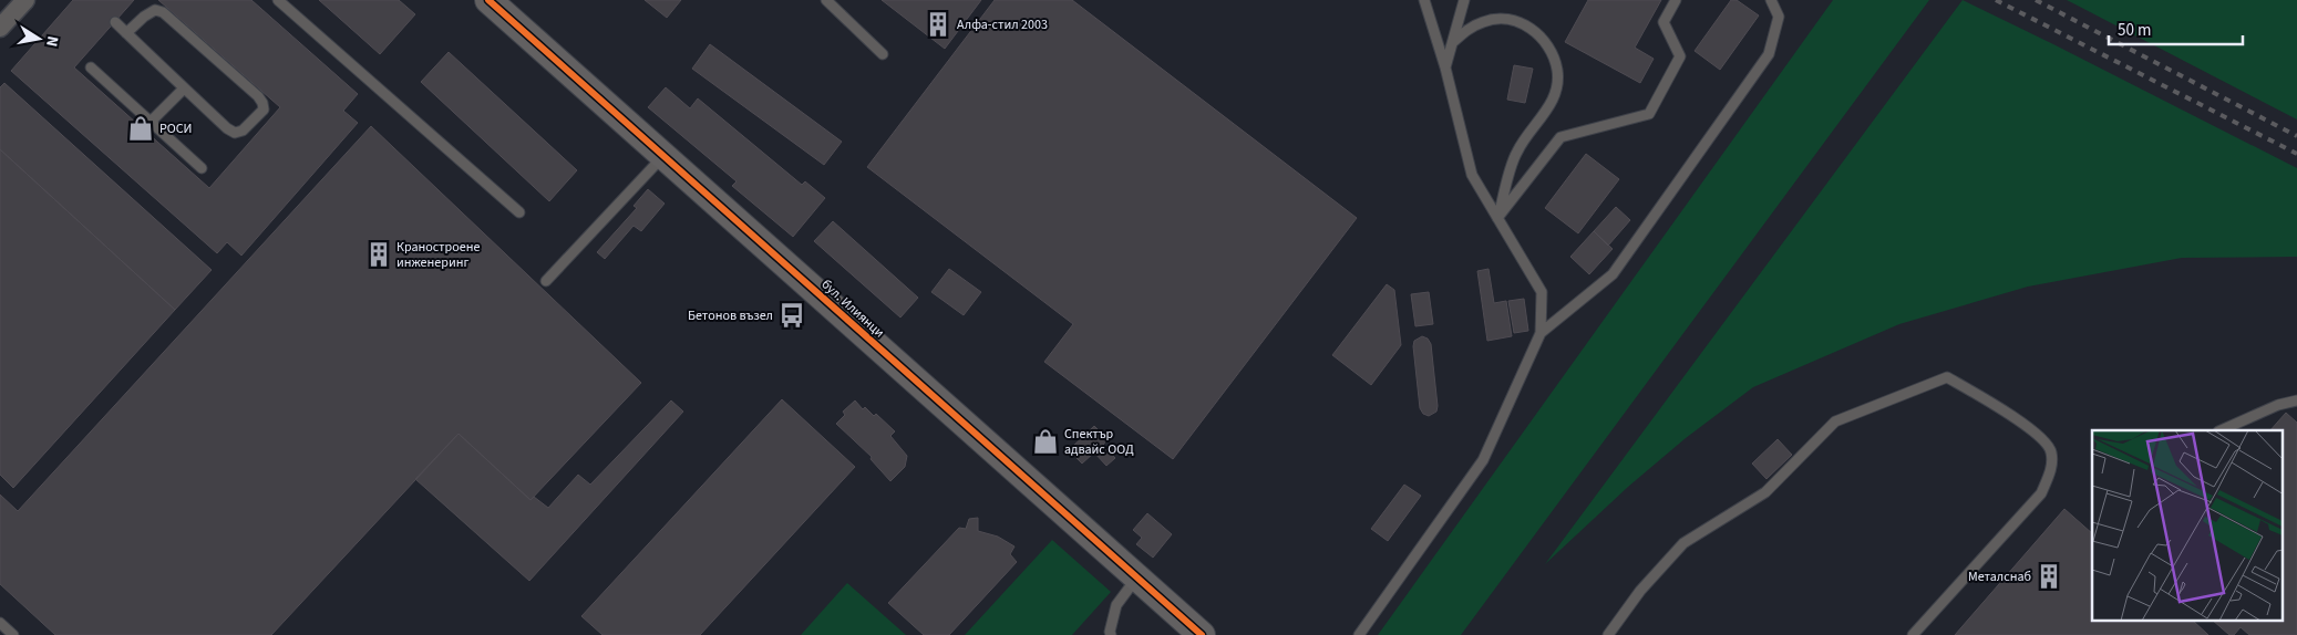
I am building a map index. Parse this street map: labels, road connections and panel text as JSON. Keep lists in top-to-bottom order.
{
  "streets": {
    "street": ["бул. Илиянци"]
  },
  "places": {
    "building": ["Алфа-стил 2003", "Краностроене инженеринг", "Металснаб"],
    "shop": ["РОСИ", "Спектър адвайс ООД"],
    "bus stop": ["Бетонов възел"]
  },
  "scale_bar": "50 m",
  "north": "right"
}
